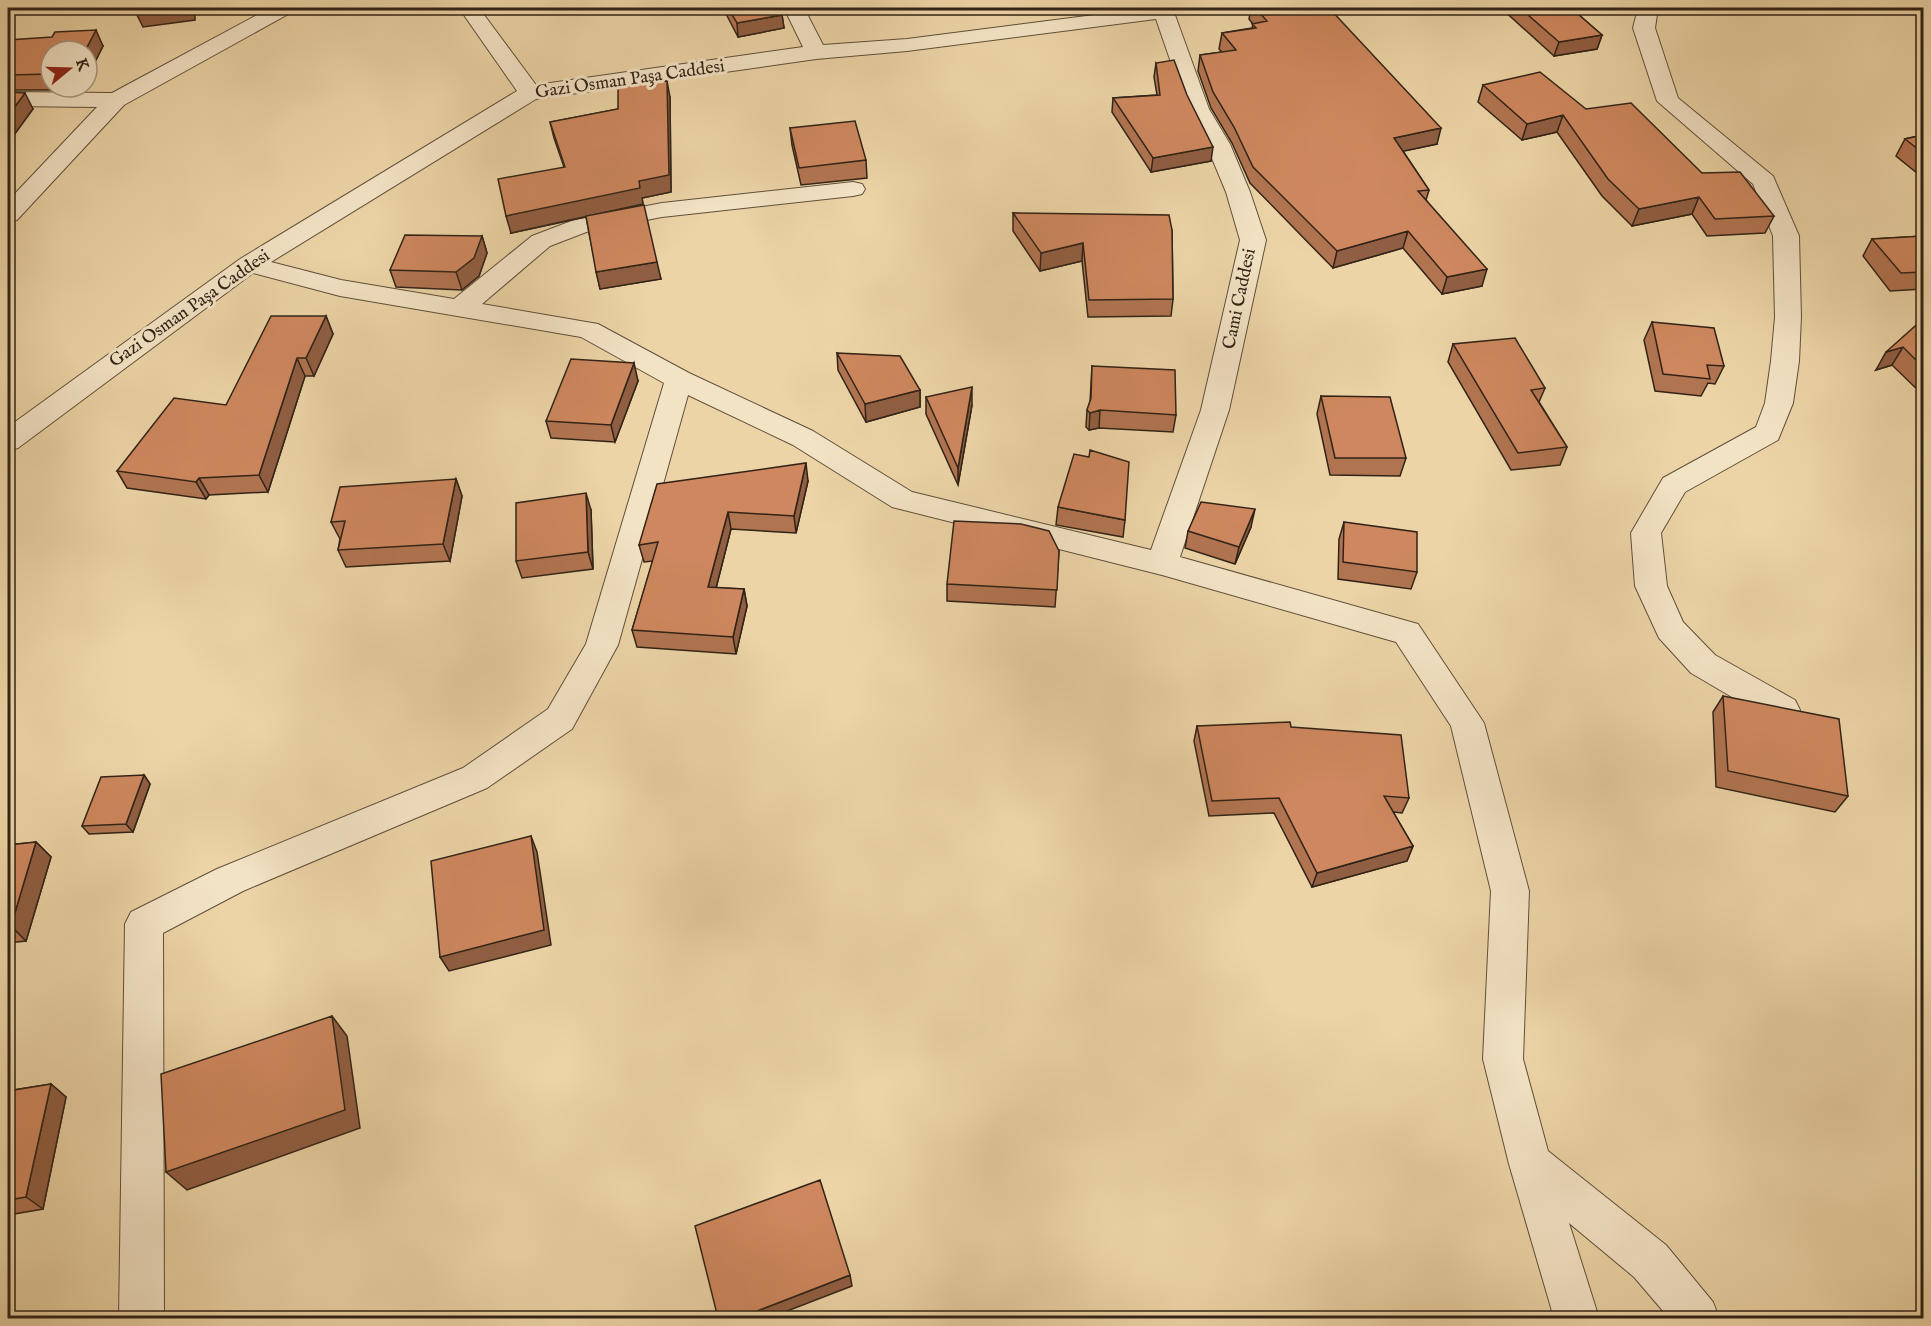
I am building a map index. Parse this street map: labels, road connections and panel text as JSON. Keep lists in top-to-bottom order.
{
  "streets": {
    "street": ["Gazi Osman Paşa Caddesi", "Cami Caddesi"]
  },
  "crossings": [
    ["Gazi Osman Paşa Caddesi", "Cami Caddesi"]
  ],
  "north": "right"
}
